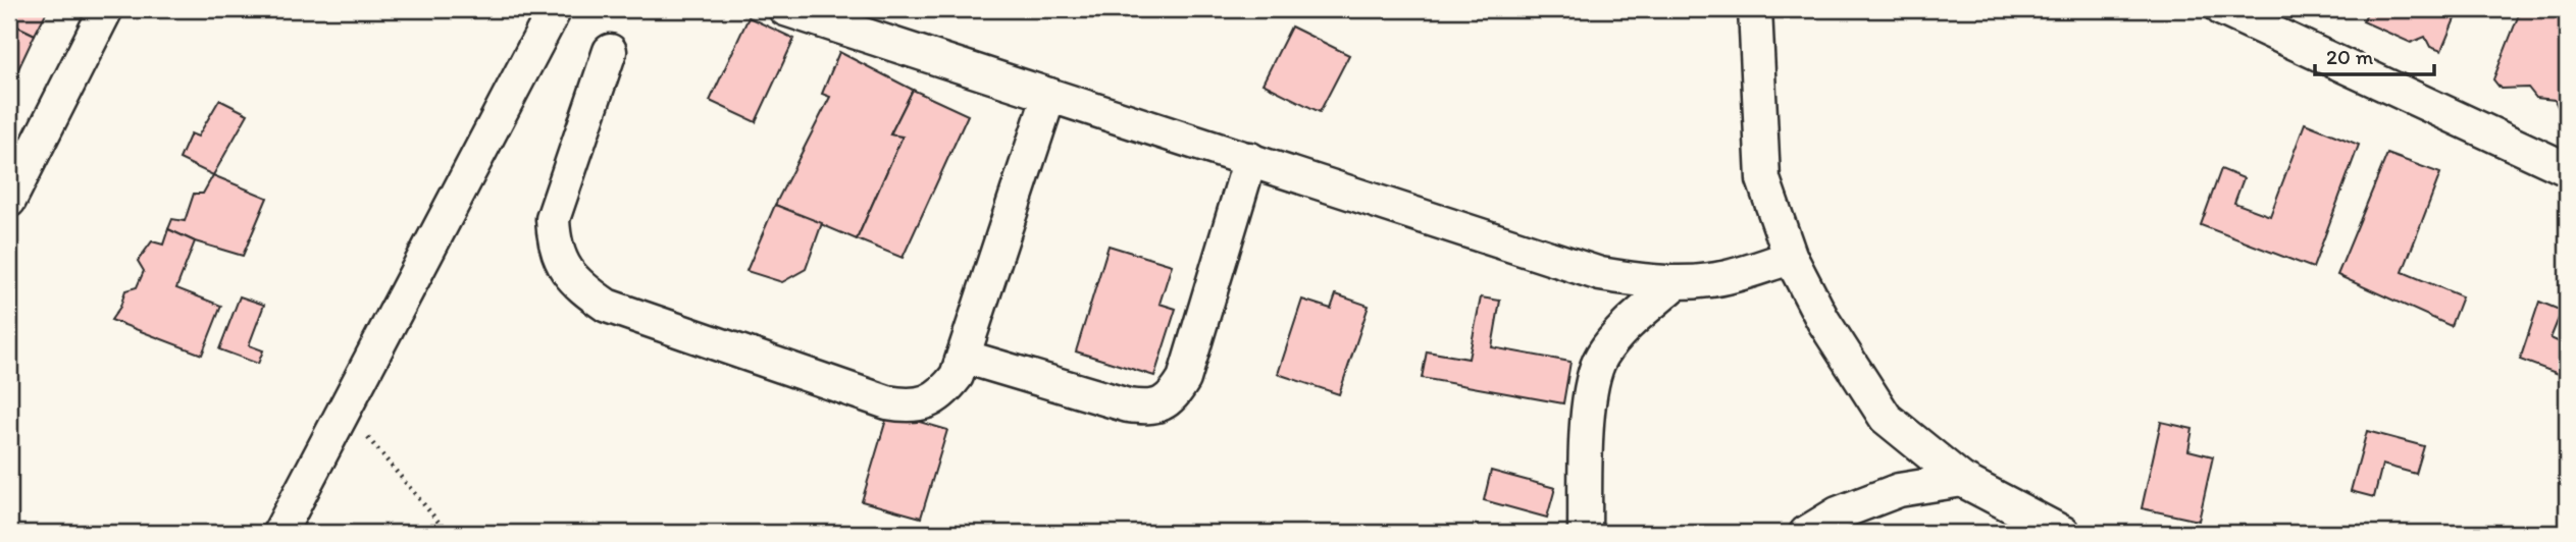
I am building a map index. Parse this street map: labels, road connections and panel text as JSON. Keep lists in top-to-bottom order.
{
  "scale_bar": "20 m"
}
